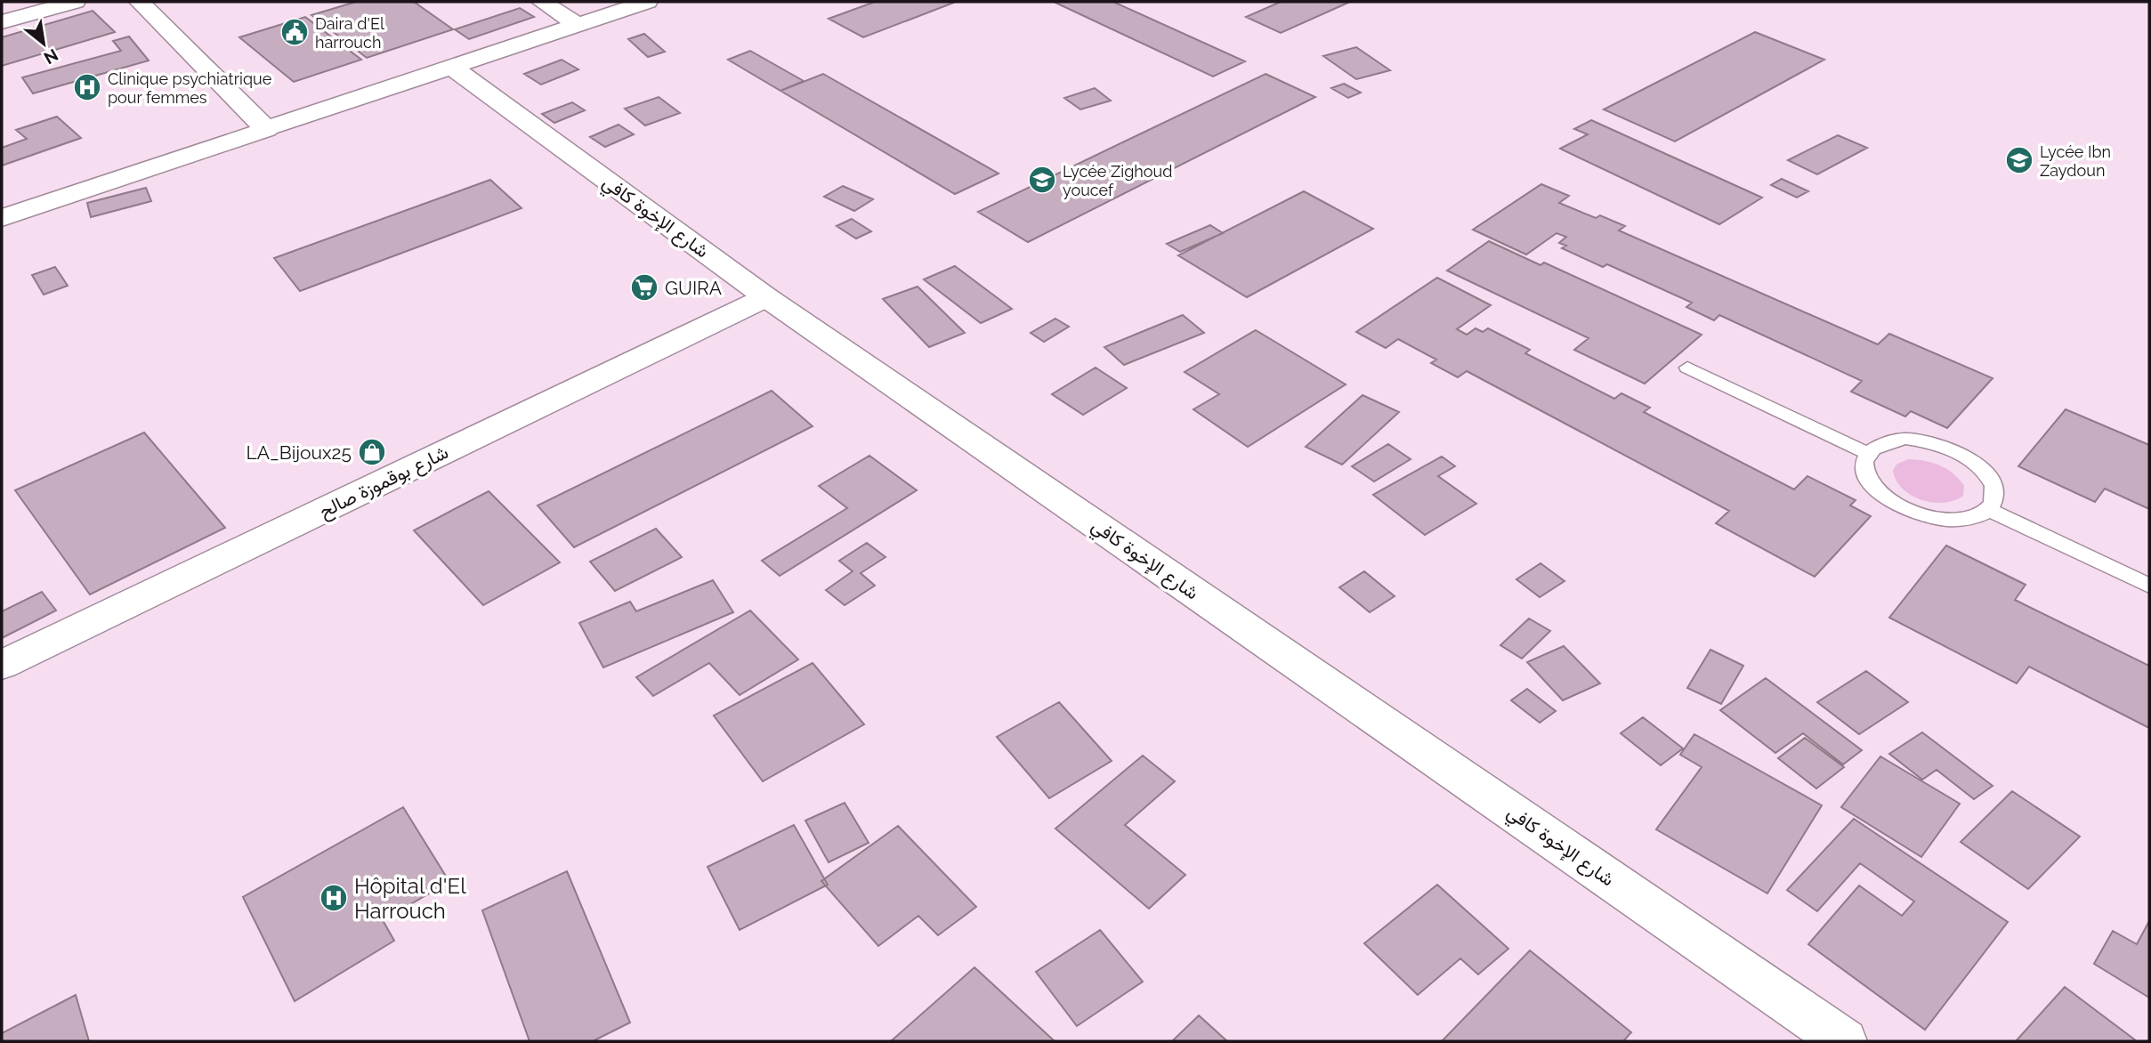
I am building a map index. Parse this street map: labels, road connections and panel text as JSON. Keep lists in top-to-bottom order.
{
  "streets": {
    "main road": ["شارع الإخوة كافي", "شارع بوقموزة صالح"]
  },
  "crossings": [
    ["شارع الإخوة كافي", "شارع بوقموزة صالح"]
  ],
  "places": {
    "public building": ["Daira d'El harrouch"],
    "hospital": ["Clinique psychiatrique pour femmes", "Hôpital d'El Harrouch"],
    "school or university": ["Lycée Ibn Zaydoun", "Lycée Zighoud youcef"],
    "supermarket": ["GUIRA"],
    "shop": ["LA_Bijoux25"]
  },
  "north": "bottom right"
}
